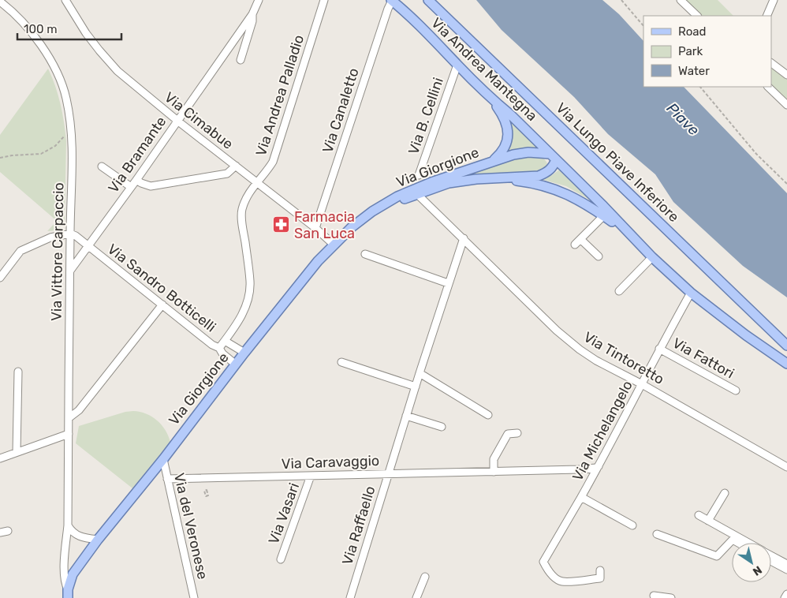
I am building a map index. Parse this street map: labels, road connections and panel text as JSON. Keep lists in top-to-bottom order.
{
  "streets": {
    "main road": ["Via Andrea Mantegna", "Via Lungo Piave Inferiore", "Via Giorgione"],
    "street": [
      "Via Andrea Palladio",
      "Via Canaletto",
      "Via B. Cellini",
      "Via Cimabue",
      "Via Bramante",
      "Via Vittore Carpaccio",
      "Via Sandro Botticelli",
      "Via Tintoretto",
      "Via Fattori",
      "Via Michelangelo",
      "Via Caravaggio",
      "Via Vasari",
      "Via Raffaello",
      "Via del Veronese"
    ]
  },
  "crossings": [
    ["Via Andrea Mantegna", "Via Canaletto"],
    ["Via Andrea Mantegna", "Via B. Cellini"],
    ["Via Andrea Mantegna", "Via Giorgione"],
    ["Via Andrea Palladio", "Via Cimabue"],
    ["Via Andrea Palladio", "Via Sandro Botticelli"],
    ["Via Canaletto", "Via Cimabue"],
    ["Via Cimabue", "Via Bramante"],
    ["Via Cimabue", "Via Giorgione"],
    ["Via Bramante", "Via Vittore Carpaccio"],
    ["Via Bramante", "Via Sandro Botticelli"],
    ["Via Giorgione", "Via Vittore Carpaccio"],
    ["Via Giorgione", "Via Sandro Botticelli"],
    ["Via Giorgione", "Via Tintoretto"],
    ["Via Giorgione", "Via Michelangelo"],
    ["Via Giorgione", "Via del Veronese"],
    ["Via Vittore Carpaccio", "Via Sandro Botticelli"],
    ["Via Tintoretto", "Via Michelangelo"],
    ["Via Tintoretto", "Via Raffaello"],
    ["Via Fattori", "Via Michelangelo"],
    ["Via Michelangelo", "Via Caravaggio"],
    ["Via Caravaggio", "Via Vasari"],
    ["Via Caravaggio", "Via Raffaello"],
    ["Via Caravaggio", "Via del Veronese"]
  ],
  "water": ["Piave"],
  "places": {
    "pharmacy": ["Farmacia San Luca"]
  },
  "legend": ["Road", "Park", "Water"],
  "scale_bar": "100 m",
  "north": "bottom right"
}
